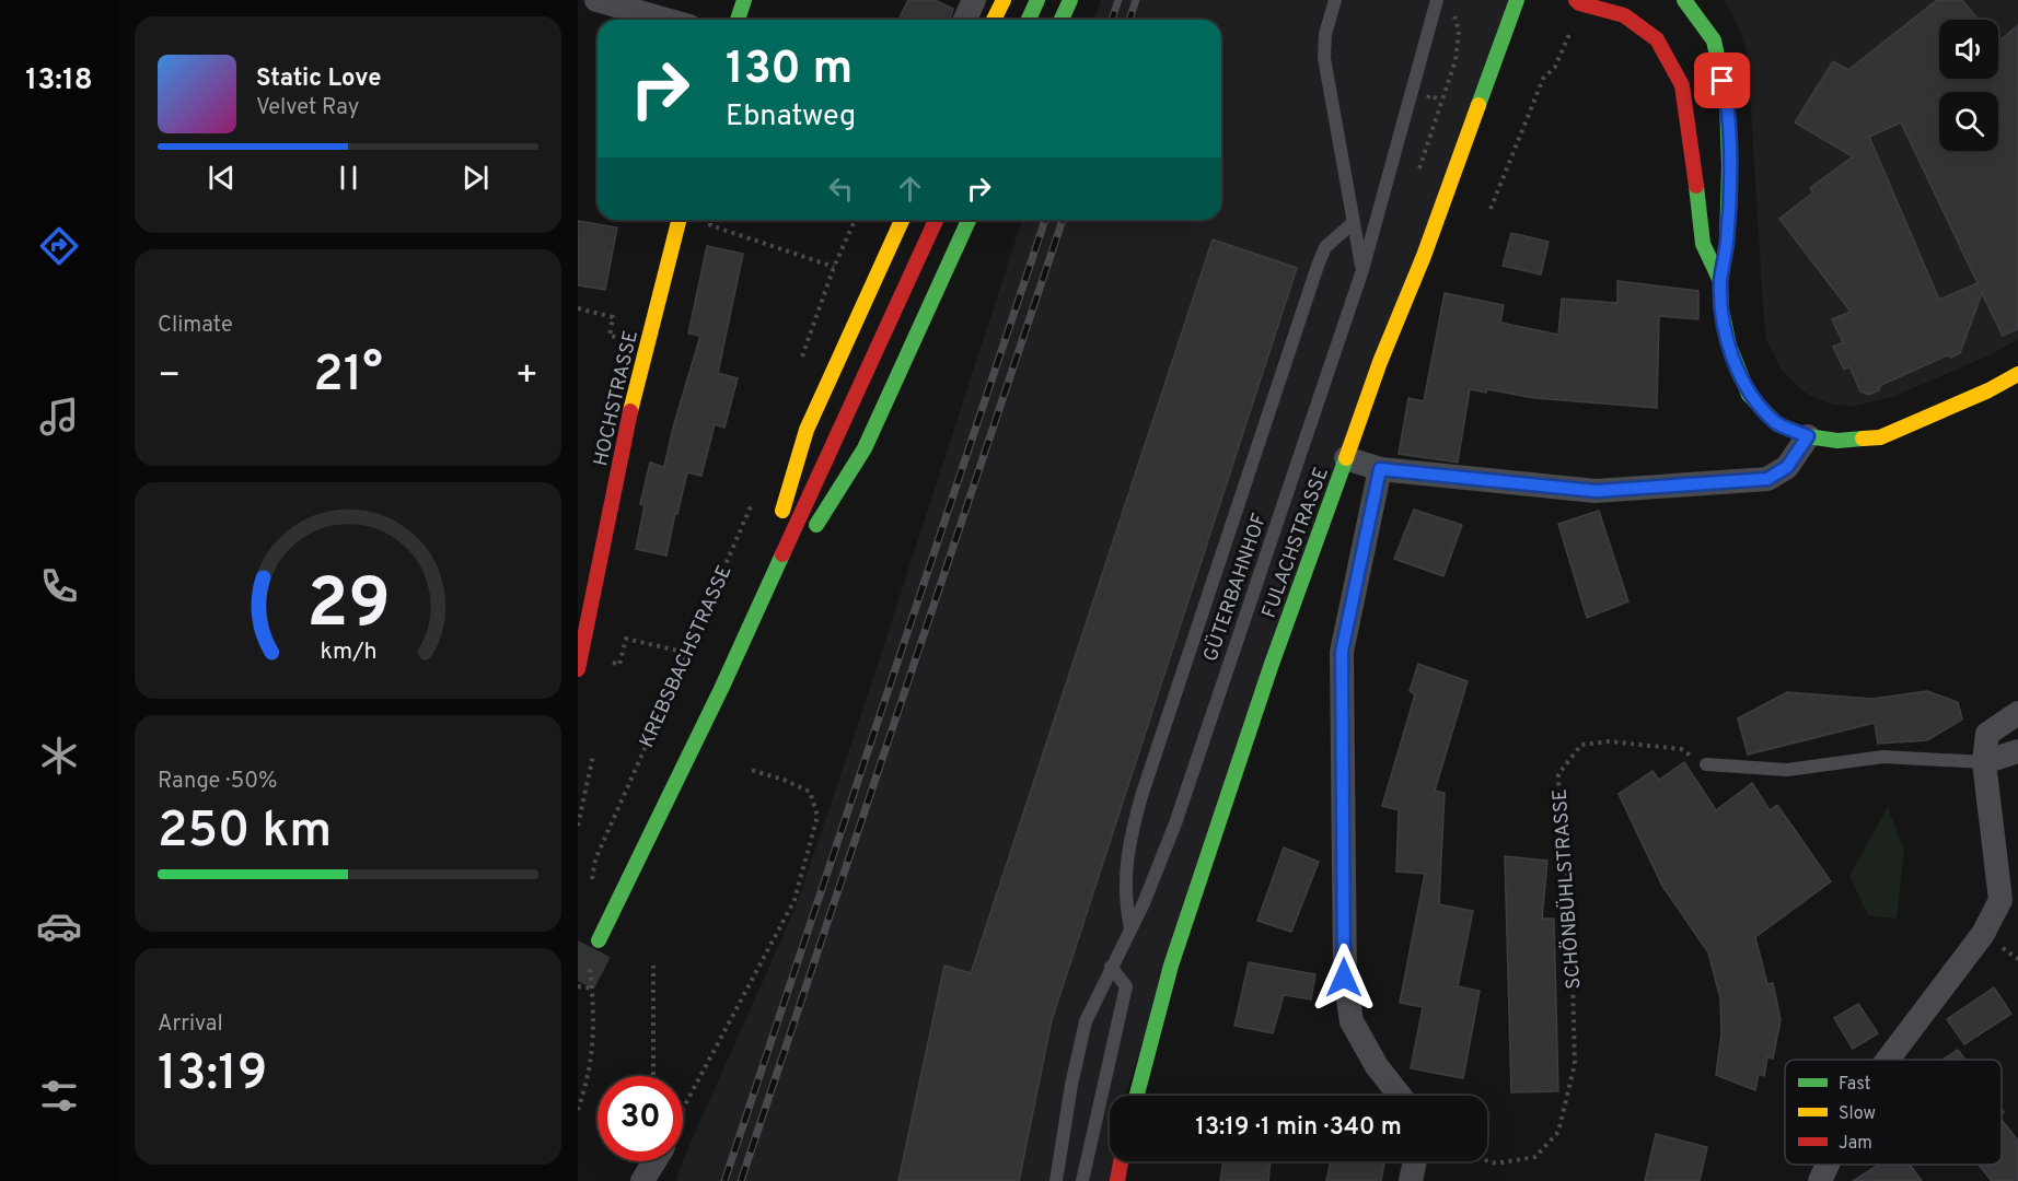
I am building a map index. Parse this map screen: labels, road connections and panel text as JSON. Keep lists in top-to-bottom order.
{
  "streets": {
    "main road": ["HOCHSTRASSE", "FULACHSTRASSE"],
    "lane": ["GÜTERBAHNHOF"],
    "path": ["KREBSBACHSTRASSE", "SCHÖNBÜHLSTRASSE"]
  },
  "legend": ["Fast", "Slow", "Jam"],
  "page": {
    "tabs": "13:18",
    "turn": ["130 m", "Ebnatweg"],
    "song": ["Static Love", "Velvet Ray"],
    "tile": [
      "Climate",
      ["Range · 50%", "250 km"],
      ["Arrival", "13:19"]
    ],
    "heat": ["−", "21°", "+"],
    "limit": "30",
    "trip": "13:19 · 1 min · 340 m",
    "gauge": ["29", "km/h"]
  }
}
